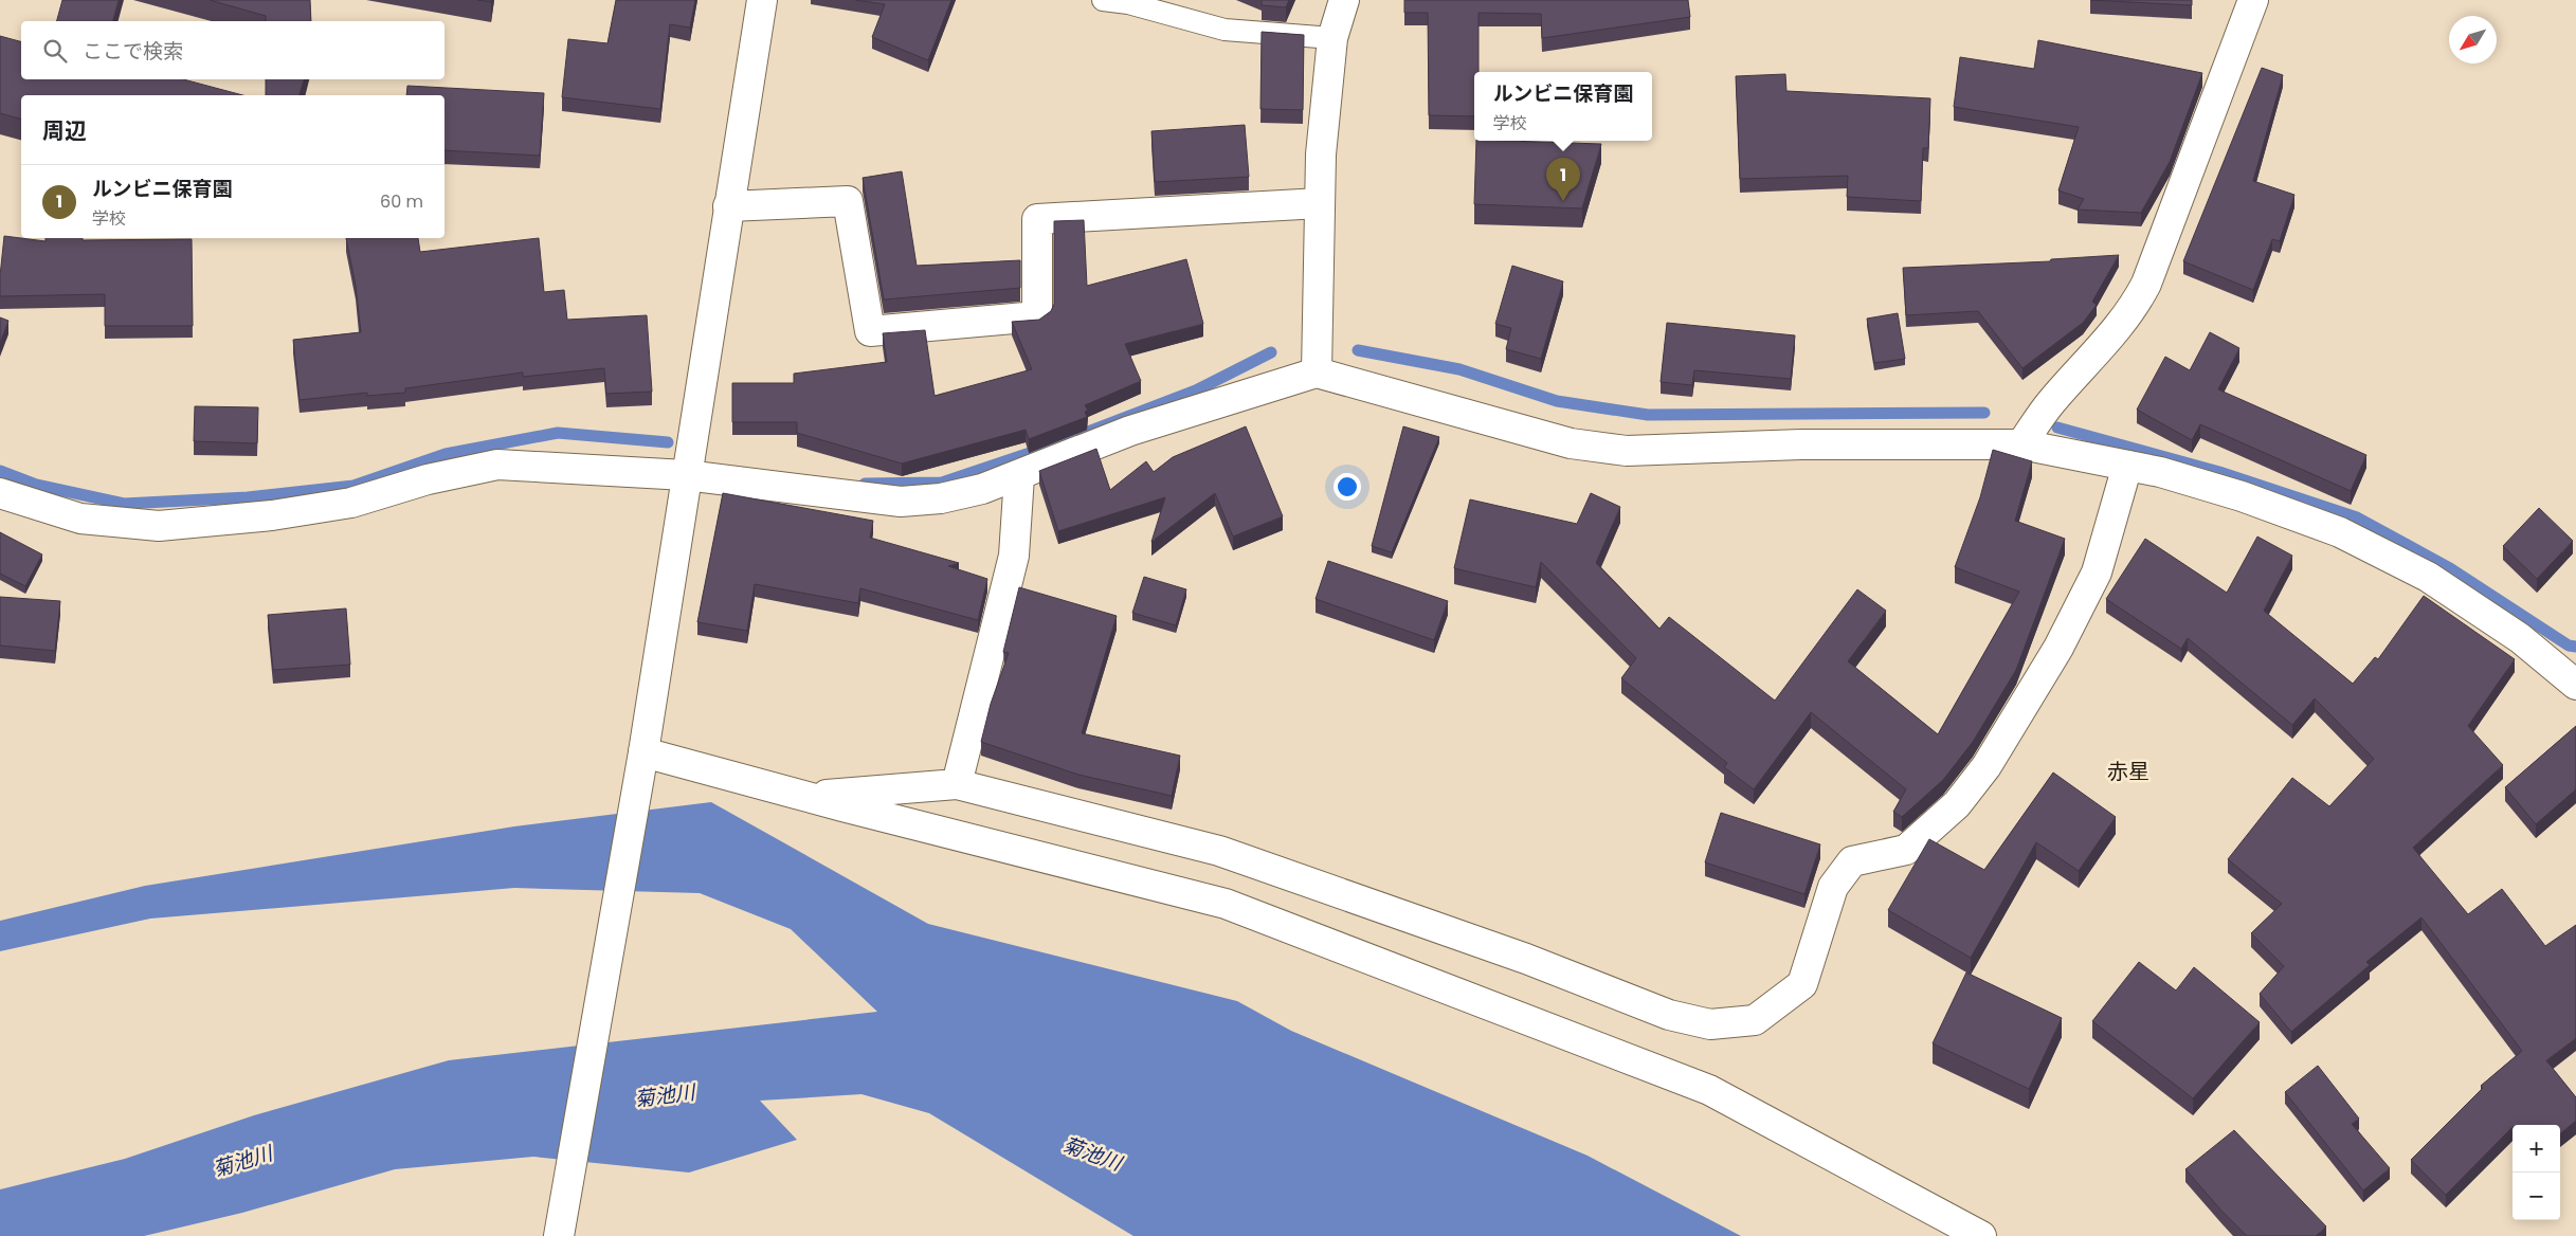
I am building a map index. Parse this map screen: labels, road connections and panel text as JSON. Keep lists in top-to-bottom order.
{
  "districts": ["赤星"],
  "water": ["菊池川"],
  "north": "bottom left",
  "page": {
    "search": "ここで検索",
    "popup": ["ルンビニ保育園", "学校"],
    "heading": "周辺",
    "pins": "1",
    "list": [
      {
        "mark": "1",
        "name": "ルンビニ保育園",
        "note": "学校",
        "value": "60 m"
      }
    ],
    "map_buttons": ["+", "−"]
  }
}
